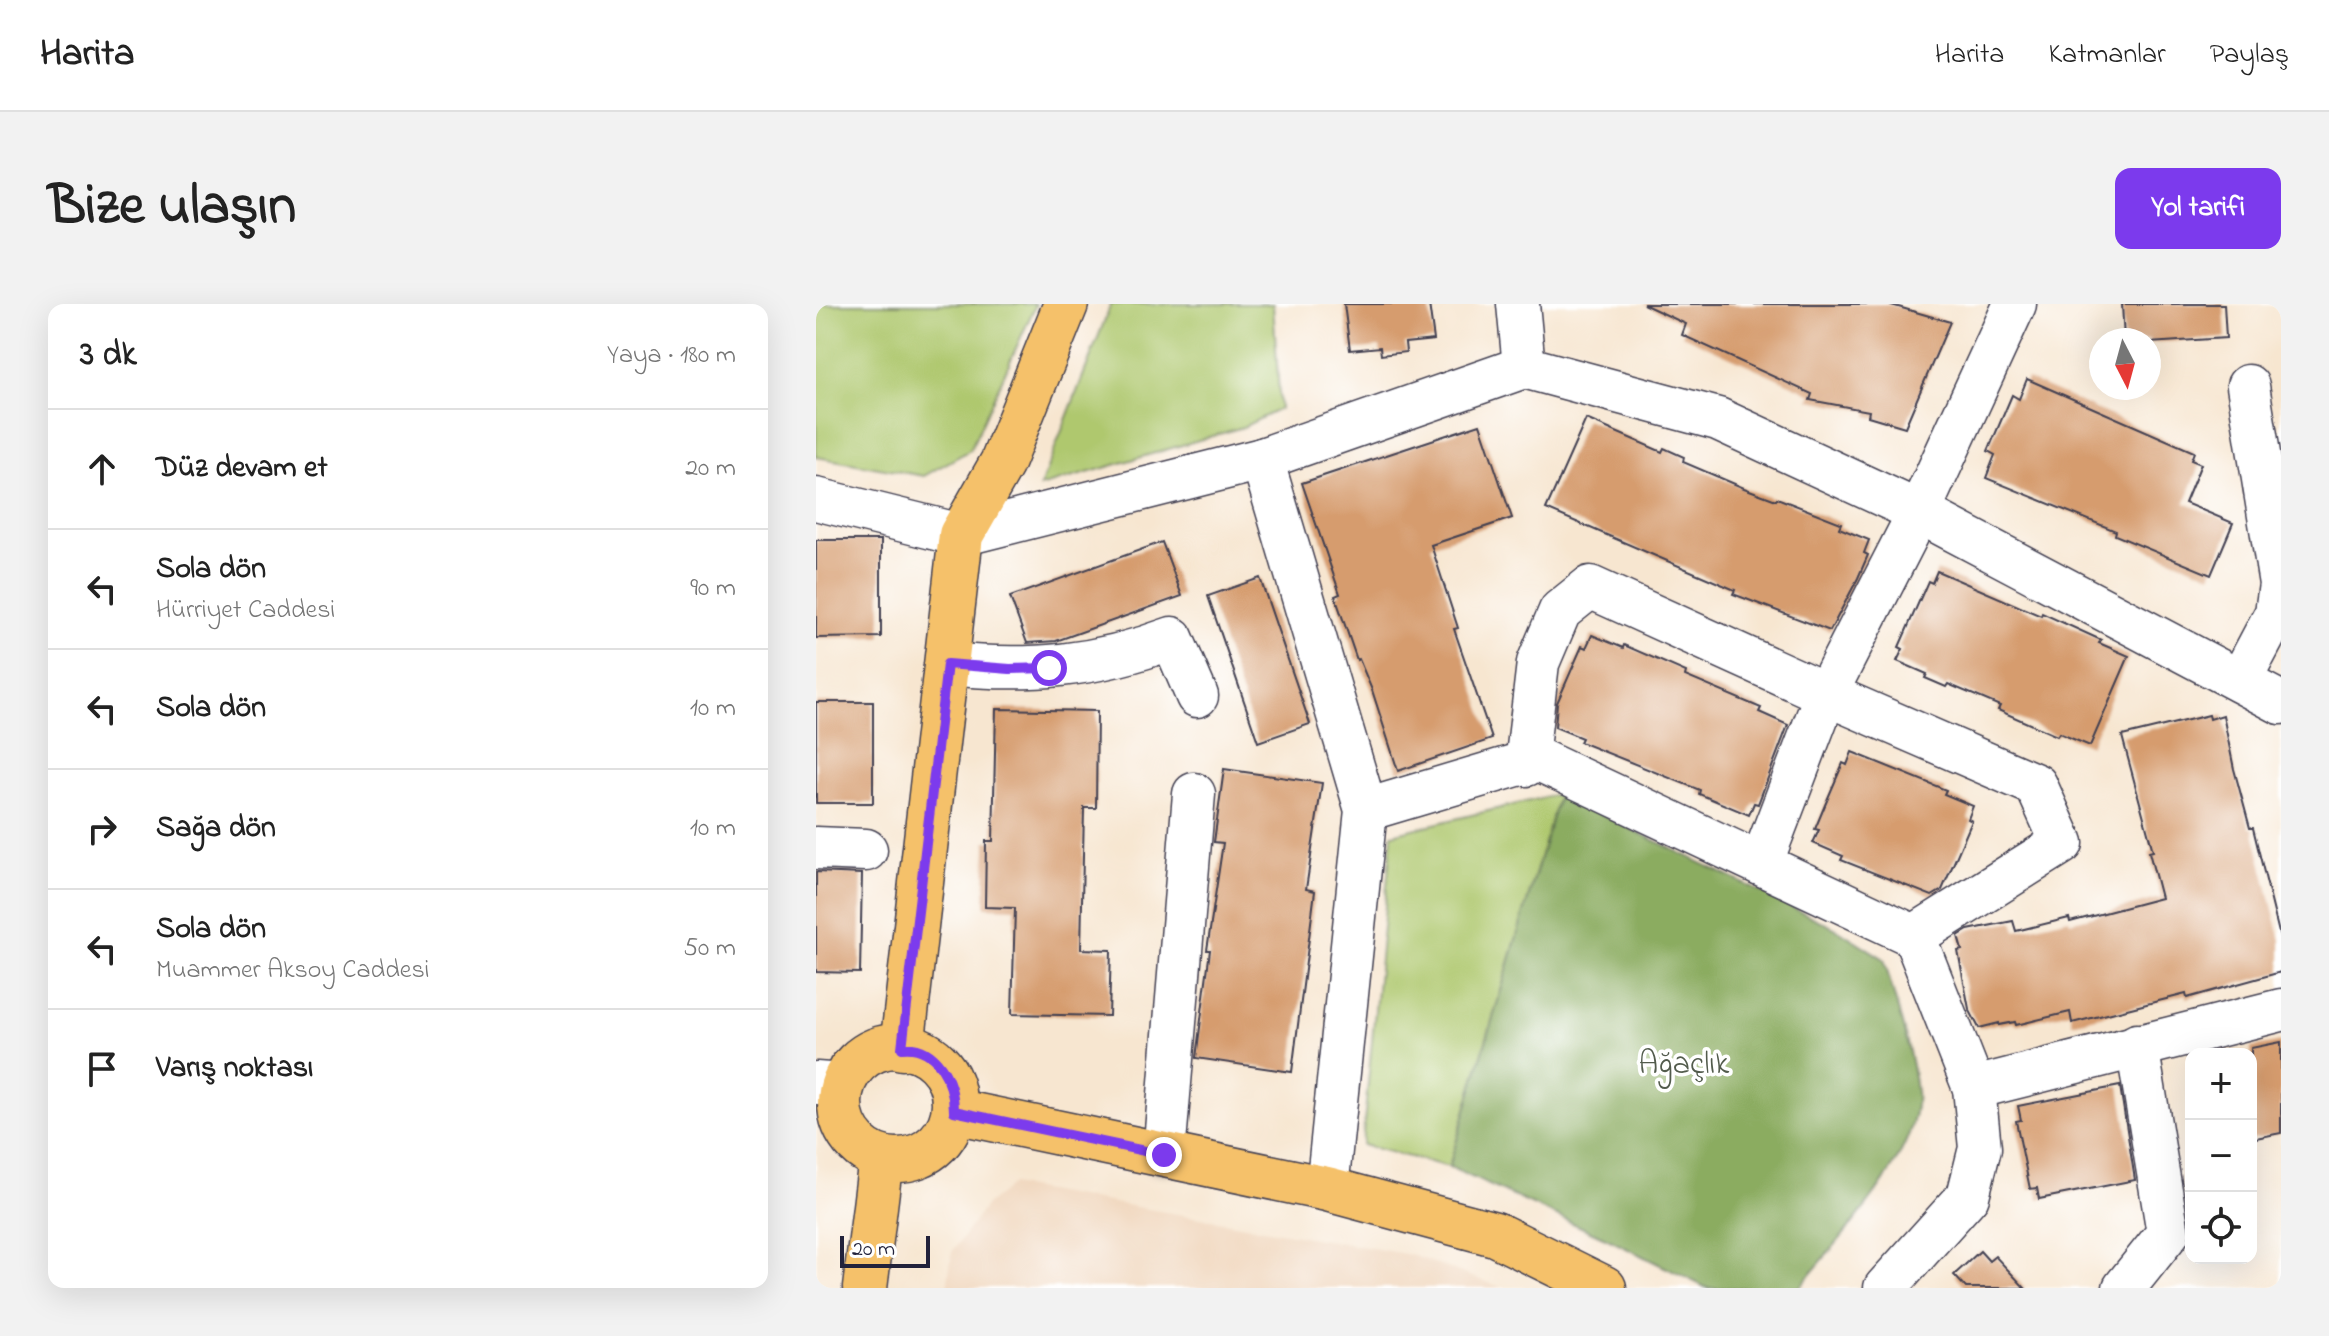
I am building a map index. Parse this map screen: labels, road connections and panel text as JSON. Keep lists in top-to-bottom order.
{
  "parks": ["Ağaçlık"],
  "scale_bar": "20 m",
  "north": "bottom",
  "page": {
    "header": "Harita",
    "nav": ["Harita", "Katmanlar", "Paylaş"],
    "title": "Bize ulaşın",
    "buttons": "Yol tarifi",
    "heading": ["3 dk", "Yaya · 180 m"],
    "list": [
      ["Düz devam et", "20 m"],
      ["Sola dön", "Hürriyet Caddesi", "90 m"],
      ["Sola dön", "10 m"],
      ["Sağa dön", "10 m"],
      ["Sola dön", "Muammer Aksoy Caddesi", "50 m"],
      "Varış noktası"
    ],
    "map_buttons": ["+", "−"],
    "scale": "20 m"
  }
}
